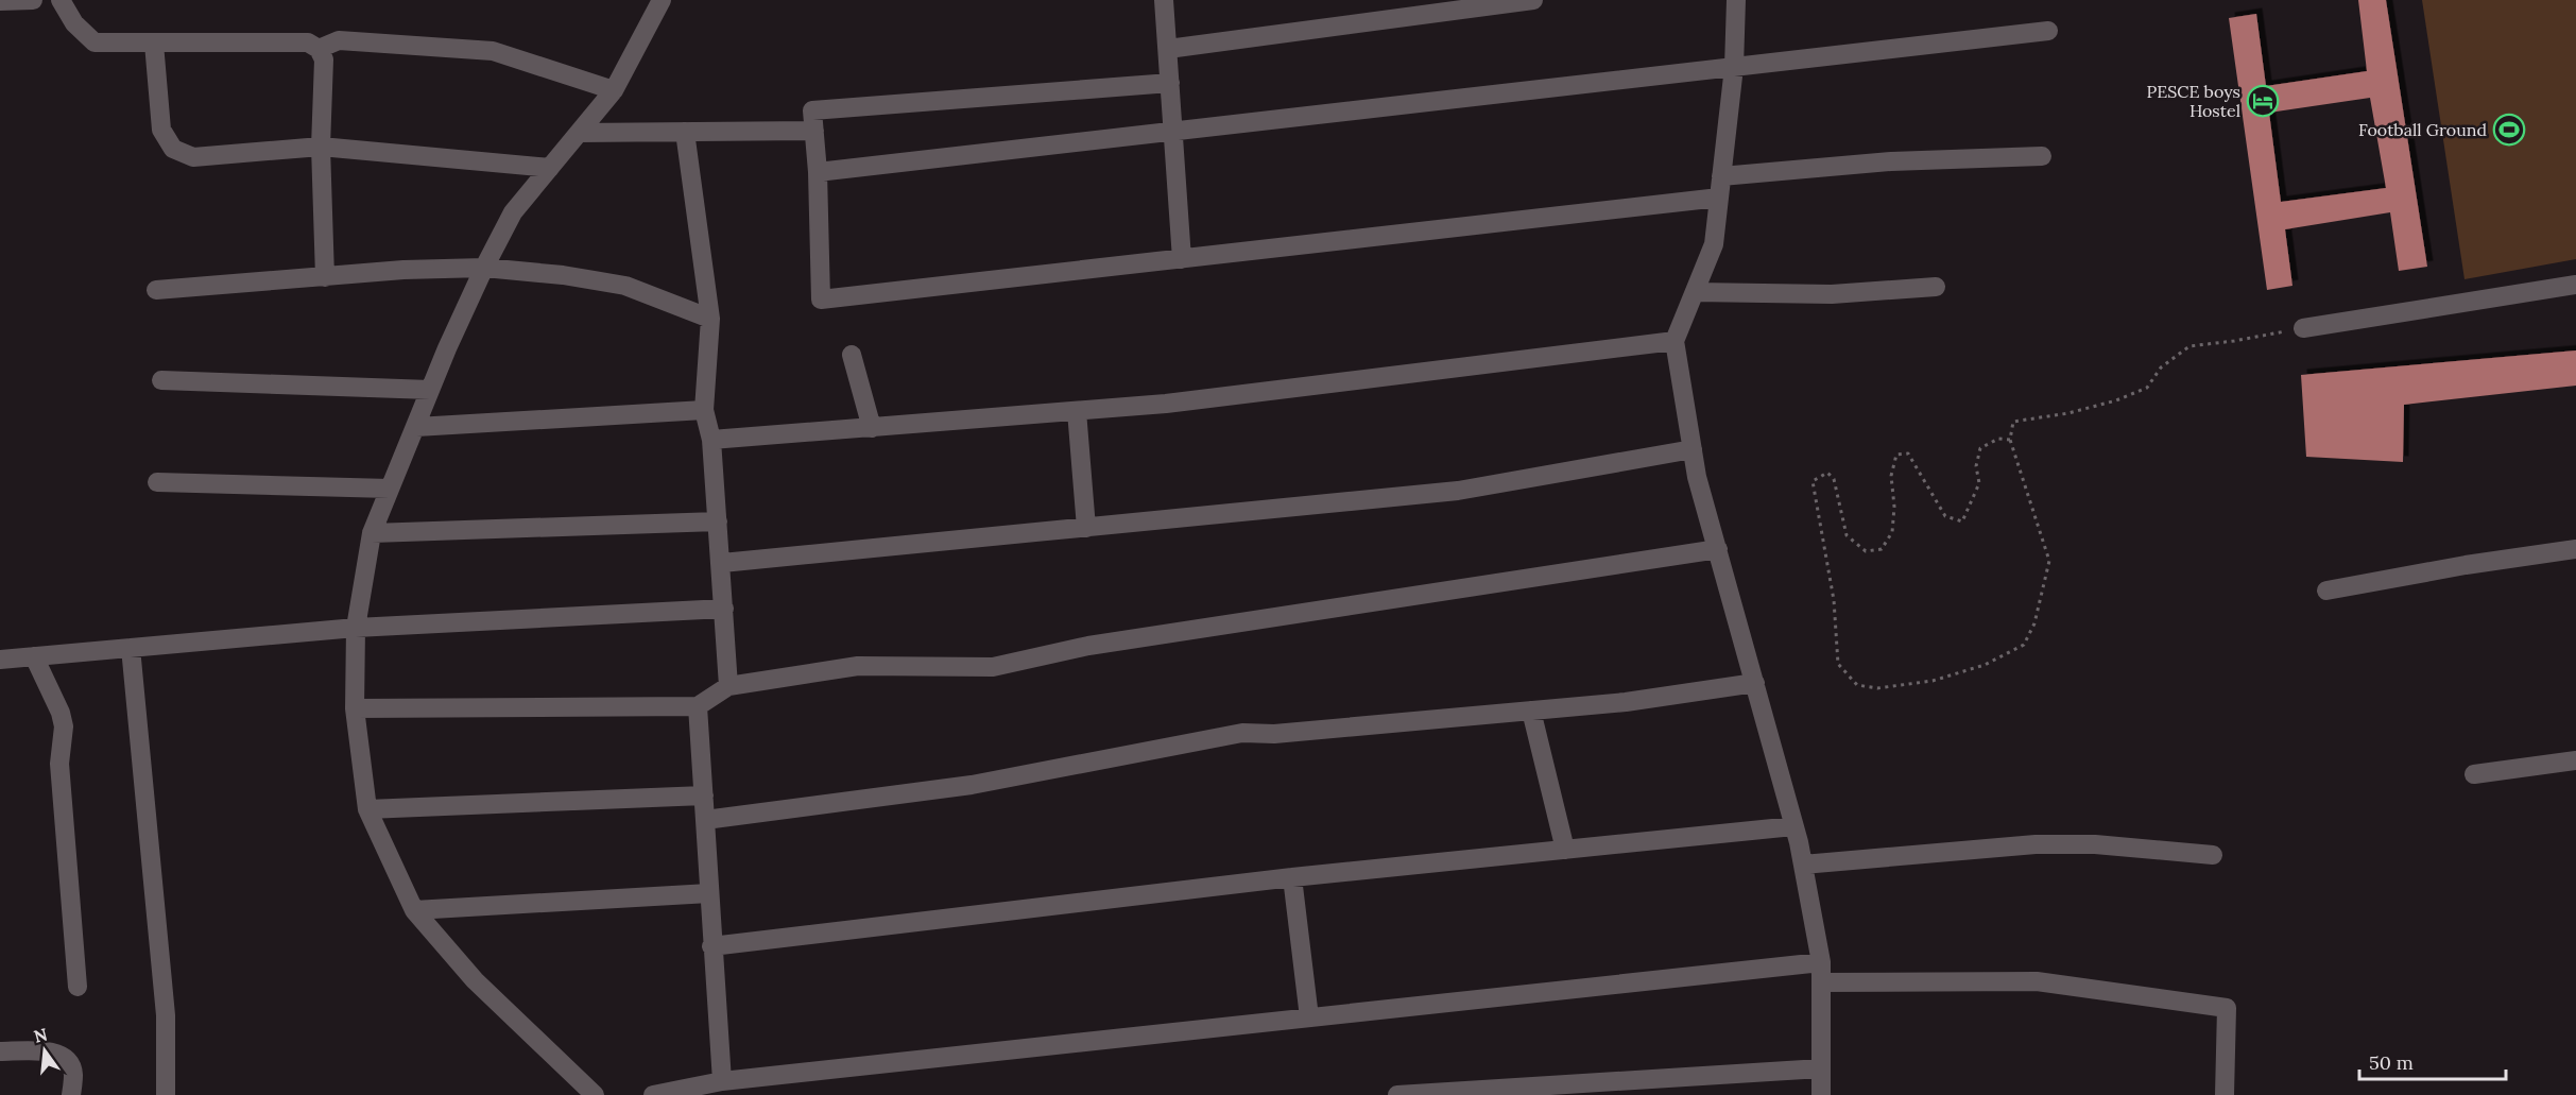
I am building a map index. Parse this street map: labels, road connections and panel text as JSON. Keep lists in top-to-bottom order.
{
  "places": {
    "hotel": ["PESCE boys Hostel"],
    "sports": ["Football Ground"]
  },
  "scale_bar": "50 m",
  "north": "top"
}
